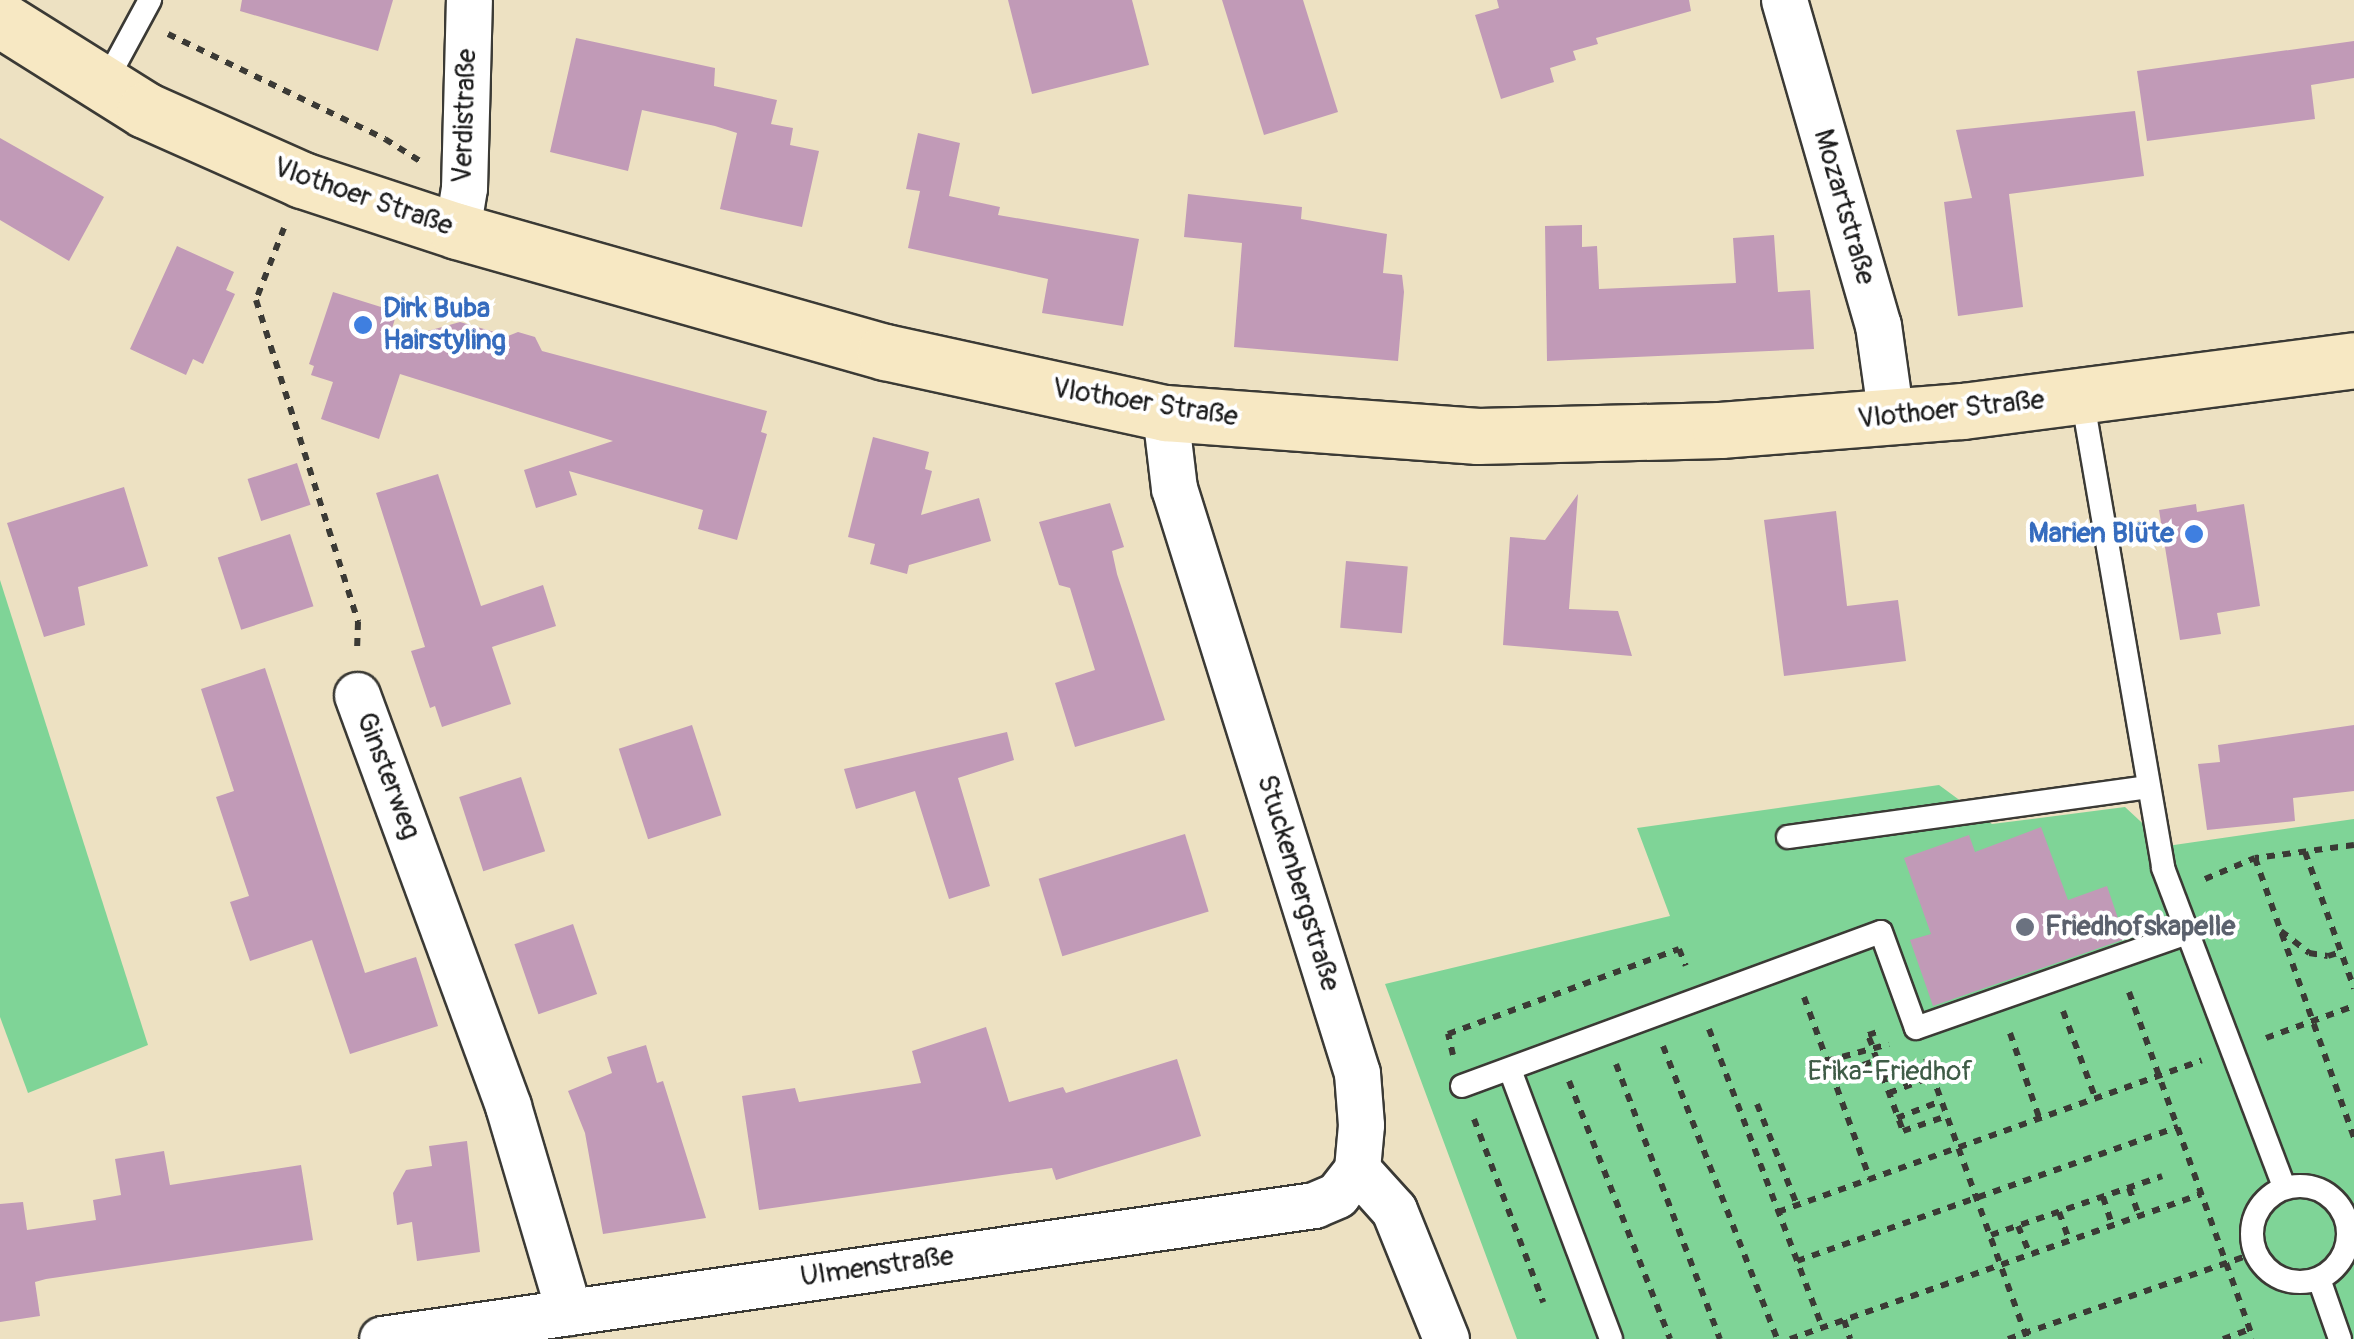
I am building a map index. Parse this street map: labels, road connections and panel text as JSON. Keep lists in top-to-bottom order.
{
  "streets": {
    "street": [
      "Verdistraße",
      "Vlothoer Straße",
      "Mozartstraße",
      "Ginsterweg",
      "Stuckenbergstraße",
      "Ulmenstraße"
    ]
  },
  "crossings": [
    ["Verdistraße", "Vlothoer Straße"],
    ["Vlothoer Straße", "Mozartstraße"],
    ["Vlothoer Straße", "Ginsterweg"],
    ["Vlothoer Straße", "Stuckenbergstraße"],
    ["Ginsterweg", "Ulmenstraße"],
    ["Stuckenbergstraße", "Ulmenstraße"]
  ],
  "parks": ["Erika-Friedhof"],
  "places": ["Dirk Buba Hairstyling", "Marien Blüte", "Friedhofskapelle"]
}
